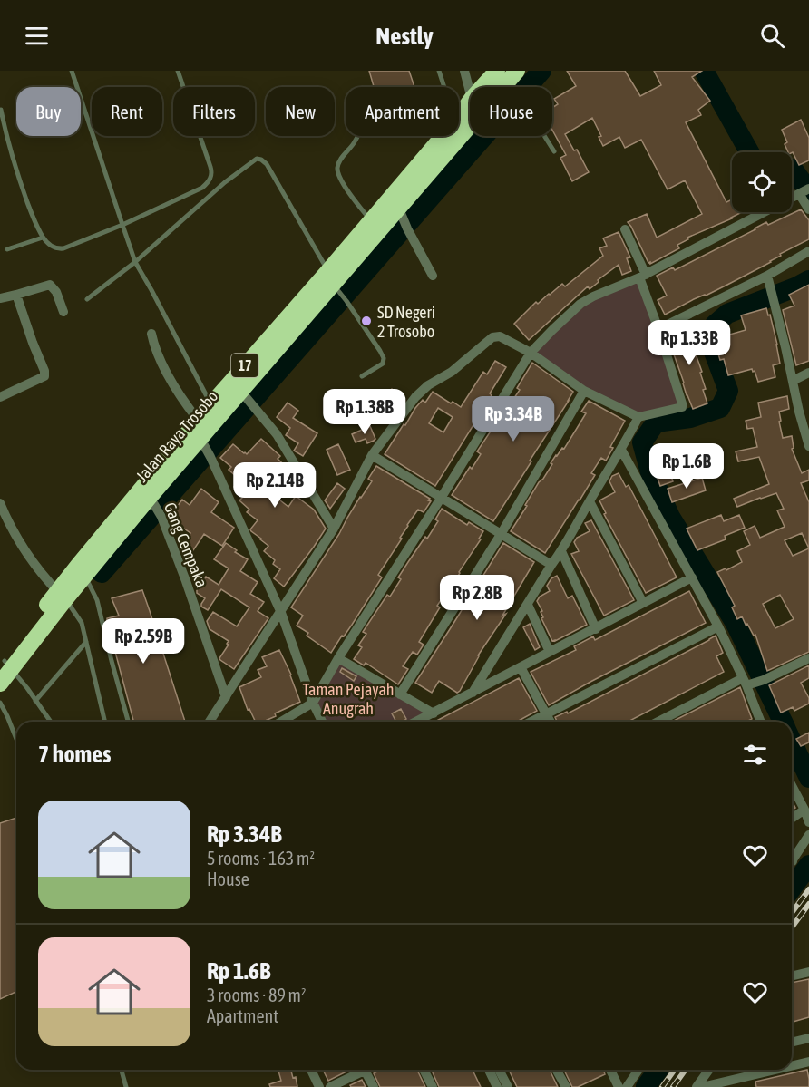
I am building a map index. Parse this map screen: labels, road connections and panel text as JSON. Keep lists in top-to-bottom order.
{
  "streets": {
    "highway": ["17", "Jalan Raya Trosobo"],
    "street": ["Gang Cempaka"]
  },
  "crossings": [
    ["Jalan Raya Trosobo", "Gang Cempaka"]
  ],
  "parks": ["Taman Pejayah Anugrah"],
  "places": ["SD Negeri 2 Trosobo"],
  "page": {
    "header": "Nestly",
    "chip": [
      "Buy",
      "Rent",
      "Filters",
      "New",
      "Apartment",
      "House"
    ],
    "price": [
      "Rp 1.33B",
      "Rp 1.38B",
      "Rp 3.34B",
      "Rp 1.6B",
      "Rp 2.14B",
      "Rp 2.8B",
      "Rp 2.59B"
    ],
    "heading": "7 homes",
    "list": [
      {
        "name": "Rp 3.34B",
        "note": "5 rooms · 163 m² · House"
      },
      {
        "name": "Rp 1.6B",
        "note": "3 rooms · 89 m² · Apartment"
      }
    ]
  }
}
